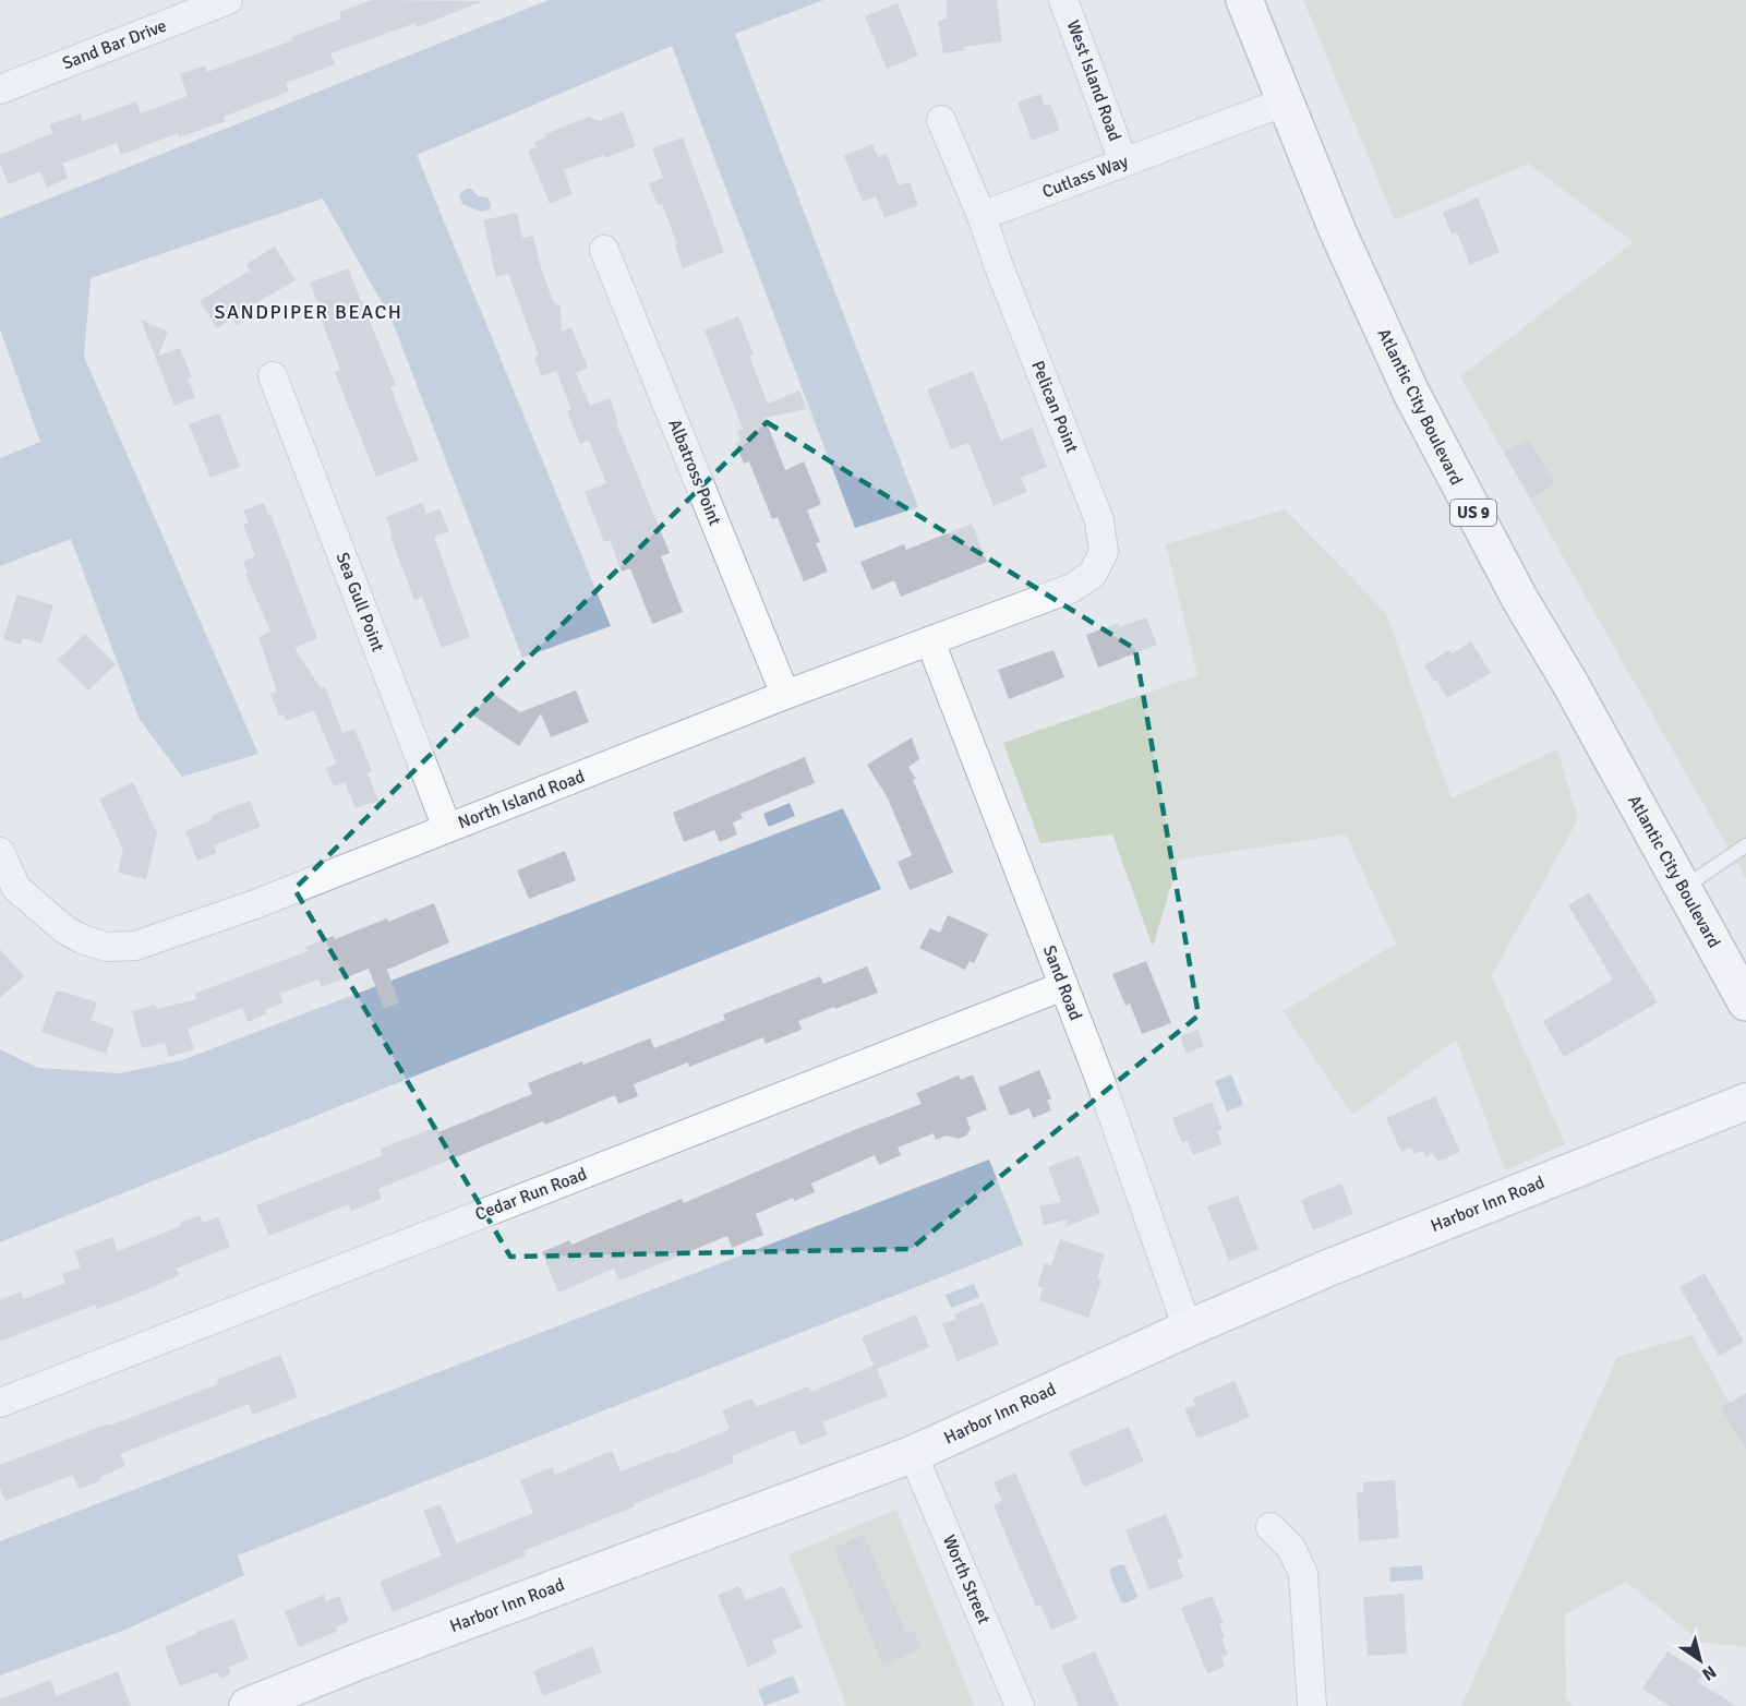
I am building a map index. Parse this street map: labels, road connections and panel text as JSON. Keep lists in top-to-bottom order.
{
  "streets": {
    "main road": ["Atlantic City Boulevard", "US 9", "Harbor Inn Road"],
    "street": [
      "Sand Bar Drive",
      "West Island Road",
      "Cutlass Way",
      "Pelican Point",
      "Albatross Point",
      "Sea Gull Point",
      "North Island Road",
      "Sand Road",
      "Cedar Run Road",
      "Worth Street"
    ]
  },
  "crossings": [
    ["West Island Road", "Cutlass Way"],
    ["Cutlass Way", "Pelican Point"],
    ["Cutlass Way", "Atlantic City Boulevard"],
    ["Pelican Point", "North Island Road"],
    ["Albatross Point", "North Island Road"],
    ["Sea Gull Point", "North Island Road"],
    ["North Island Road", "Sand Road"],
    ["Sand Road", "Cedar Run Road"],
    ["Sand Road", "Harbor Inn Road"],
    ["Harbor Inn Road", "Worth Street"]
  ],
  "districts": ["SANDPIPER BEACH"],
  "north": "bottom right"
}
